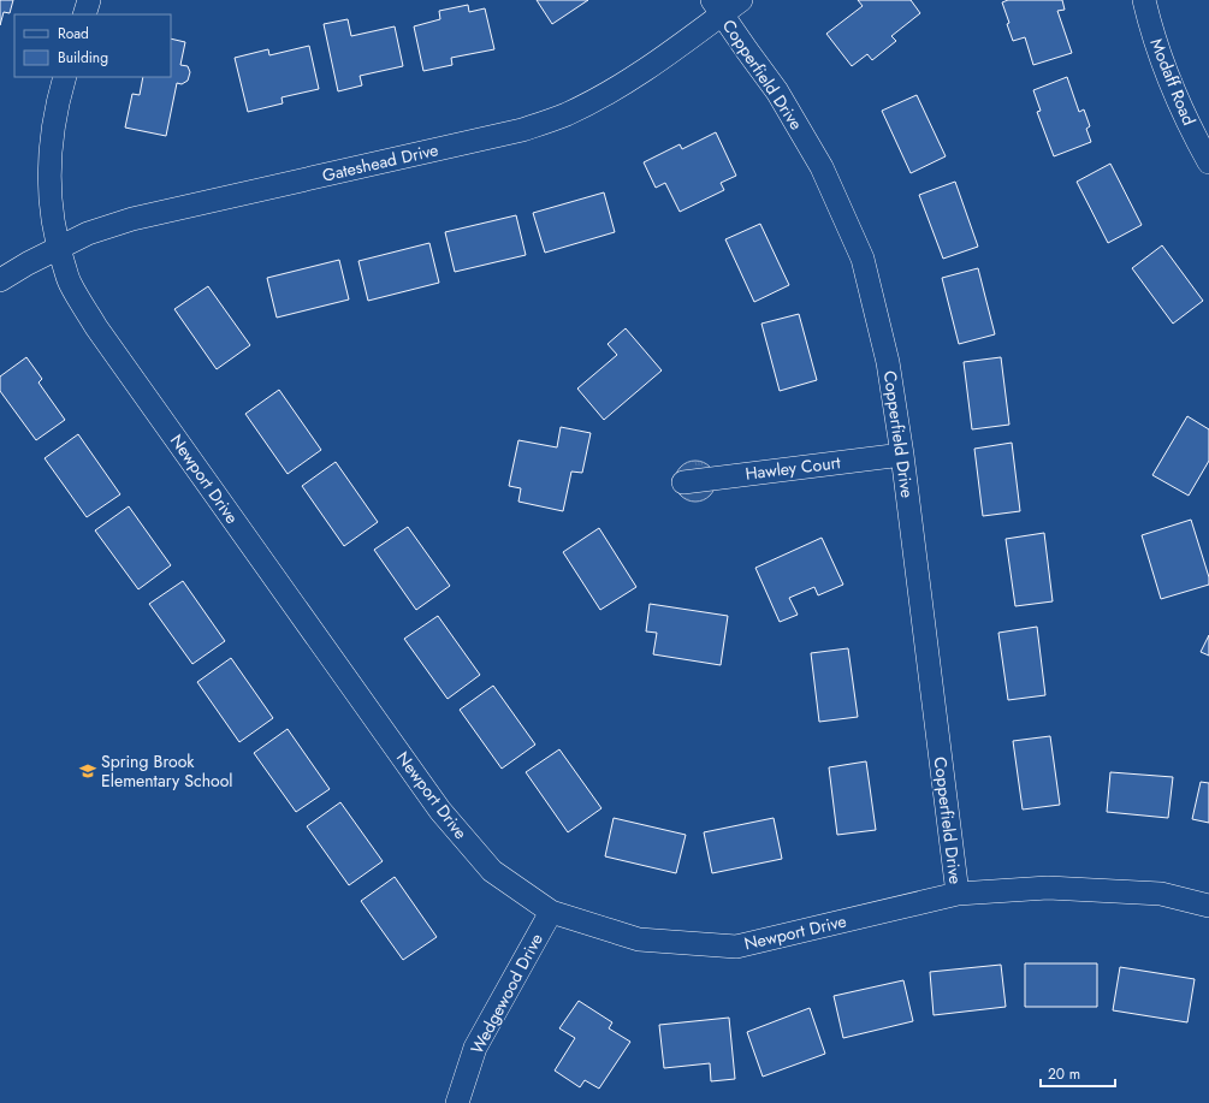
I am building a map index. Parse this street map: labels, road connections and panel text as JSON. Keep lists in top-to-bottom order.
{
  "streets": {
    "street": [
      "Copperfield Drive",
      "Modaff Road",
      "Gateshead Drive",
      "Hawley Court",
      "Newport Drive",
      "Wedgewood Drive"
    ]
  },
  "crossings": [
    ["Copperfield Drive", "Gateshead Drive"],
    ["Copperfield Drive", "Hawley Court"],
    ["Copperfield Drive", "Newport Drive"],
    ["Gateshead Drive", "Newport Drive"],
    ["Newport Drive", "Wedgewood Drive"]
  ],
  "places": {
    "school or university": ["Spring Brook Elementary School"]
  },
  "legend": ["Road", "Building"],
  "scale_bar": "20 m"
}
